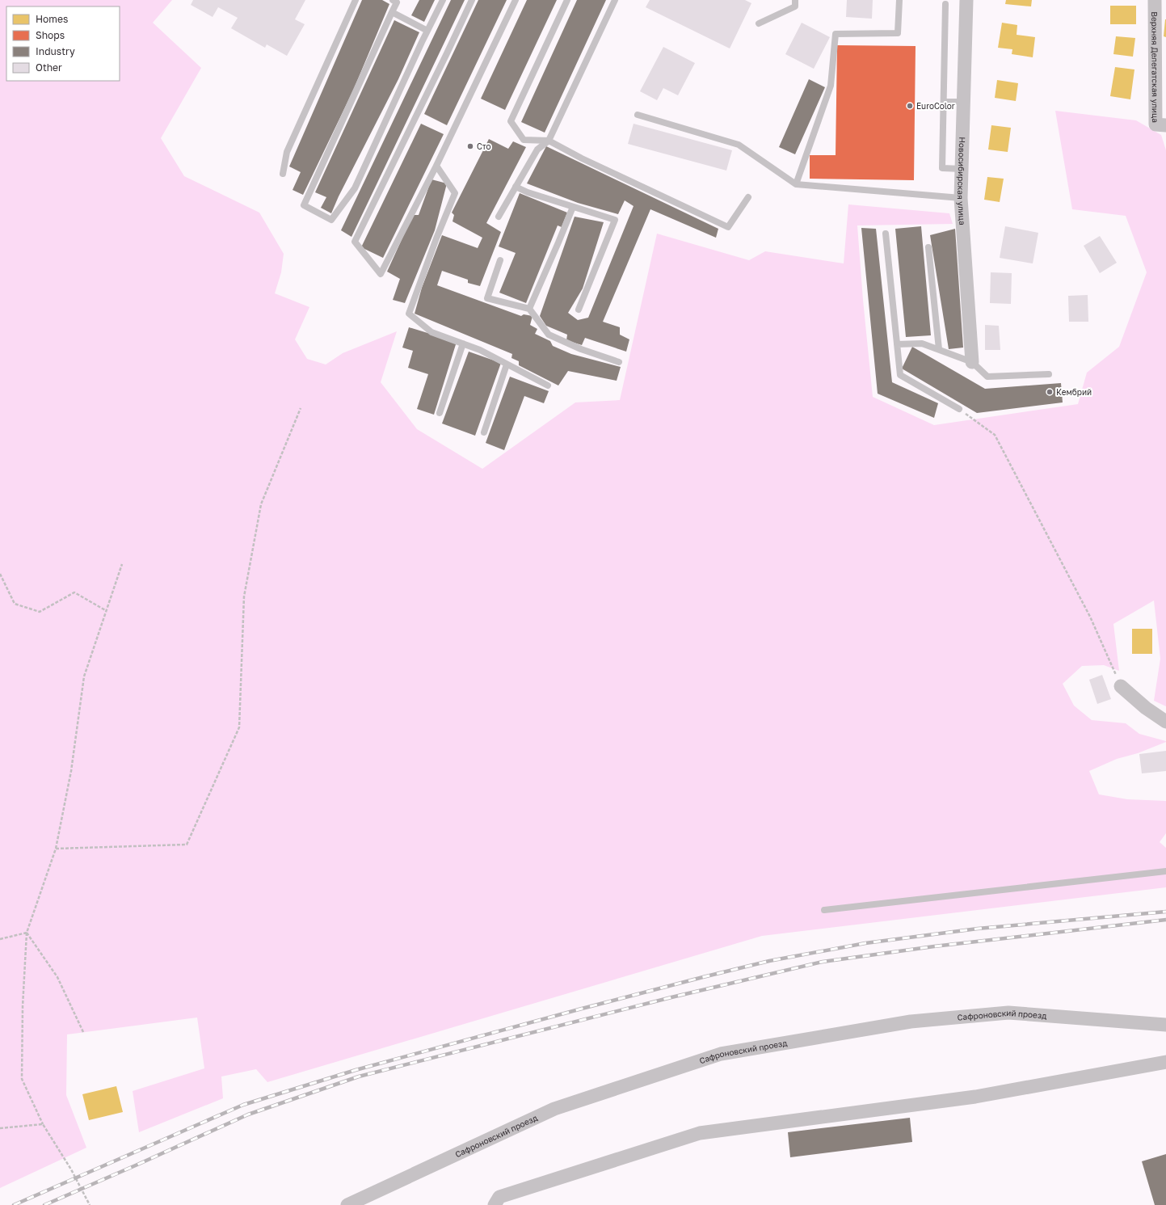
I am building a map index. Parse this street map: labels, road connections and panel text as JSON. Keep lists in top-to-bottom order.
{
  "streets": {
    "street": ["Верхняя Делегатская улица", "Новосибирская улица", "Сафроновский проезд"]
  },
  "places": ["EuroColor", "Сто", "Кембрий"],
  "legend": [
    "Homes",
    "Shops",
    "Industry",
    "Other"
  ]
}
